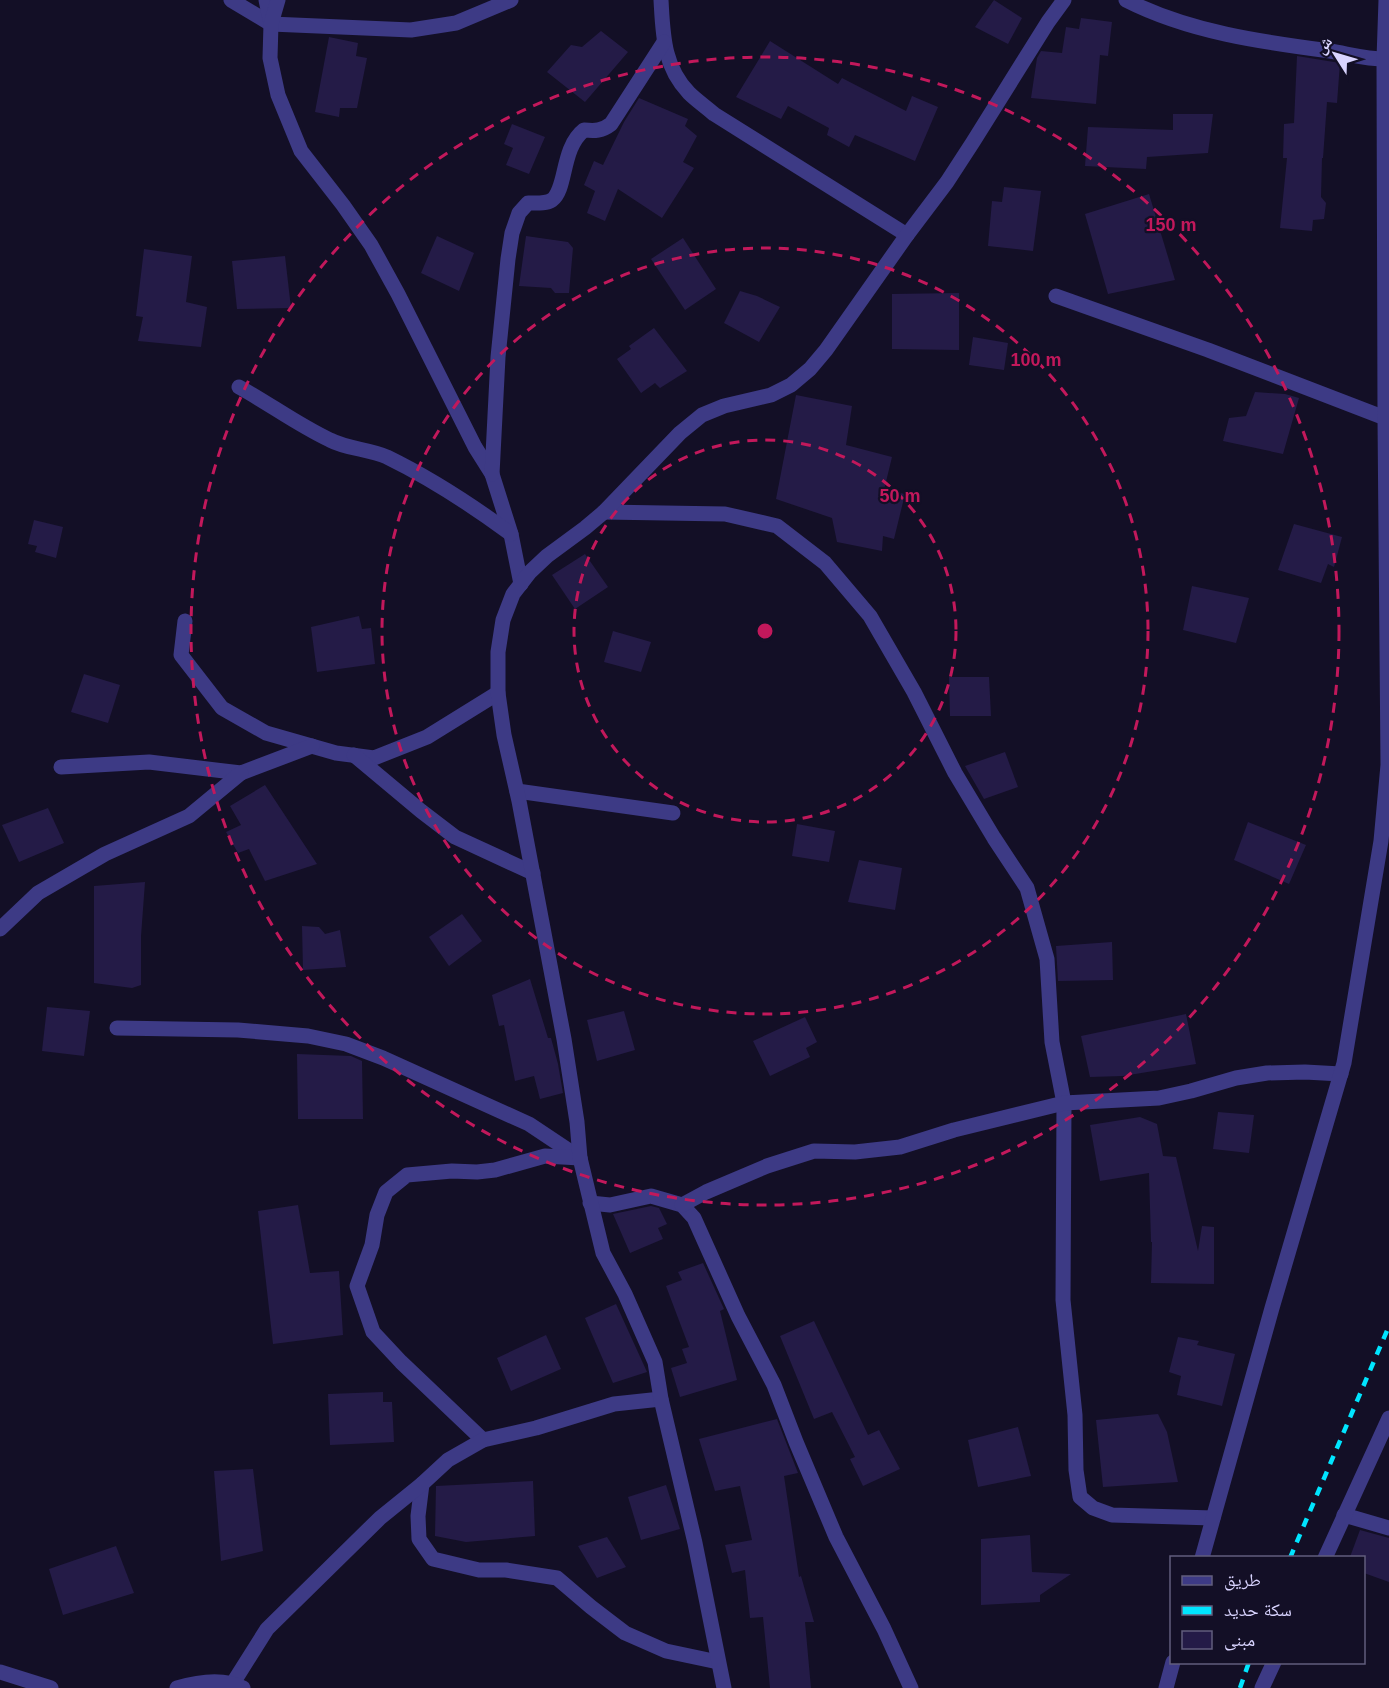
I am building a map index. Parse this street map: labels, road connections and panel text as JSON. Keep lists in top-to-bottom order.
{
  "legend": ["طريق", "سكة حديد", "مبنى"],
  "north": "top left",
  "rings": ["150 m", "100 m", "50 m"]
}
